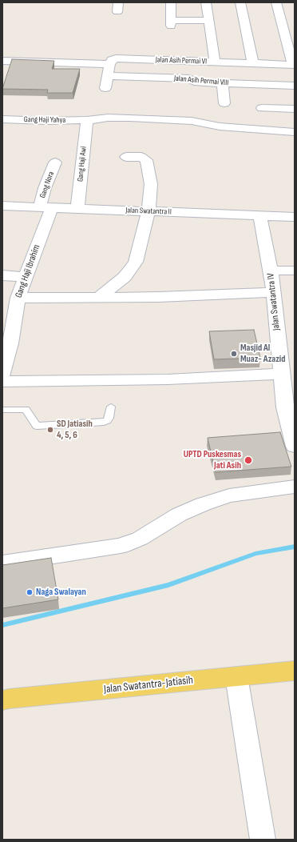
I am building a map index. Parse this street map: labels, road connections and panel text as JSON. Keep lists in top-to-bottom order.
{
  "streets": {
    "main road": ["Jalan Swatantra-Jatiasih"],
    "street": [
      "Jalan Asih Permai VI",
      "Jalan Asih Permai VIII",
      "Gang Haji Yahya",
      "Gang Haji Awi",
      "Gang Nora",
      "Jalan Swatantra II",
      "Gang Haji Ibrahim",
      "Jalan Swatantra IV"
    ]
  },
  "crossings": [
    ["Gang Haji Yahya", "Gang Haji Awi"],
    ["Gang Haji Awi", "Jalan Swatantra II"],
    ["Gang Nora", "Jalan Swatantra II"],
    ["Gang Nora", "Gang Haji Ibrahim"],
    ["Jalan Swatantra II", "Gang Haji Ibrahim"],
    ["Jalan Swatantra II", "Jalan Swatantra IV"]
  ],
  "places": [
    "Masjid Al Muaz- Azazid",
    "SD Jatiasih 4, 5, 6",
    "UPTD Puskesmas Jati Asih",
    "Naga Swalayan"
  ]
}
